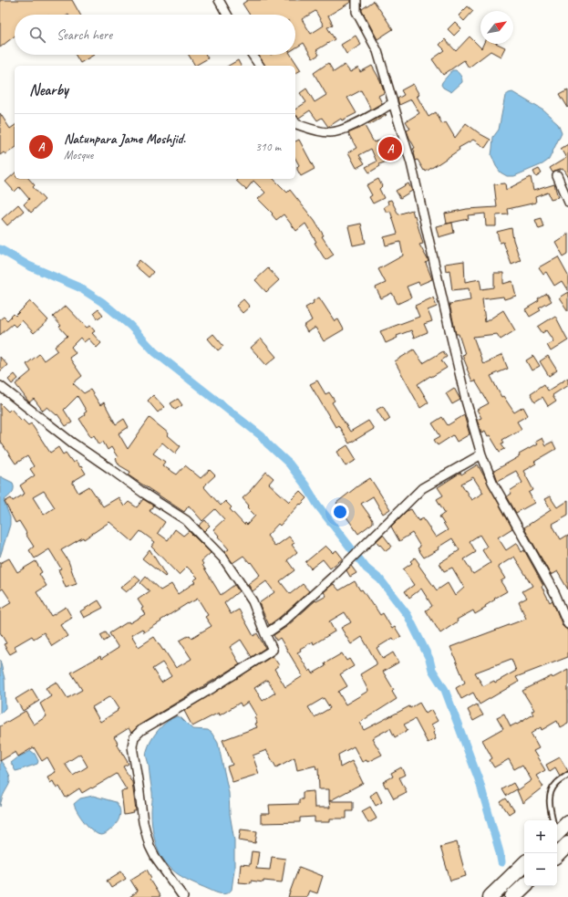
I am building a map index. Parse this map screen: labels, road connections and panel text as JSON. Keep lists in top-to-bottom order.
{
  "north": "top right",
  "page": {
    "search": "Search here",
    "heading": "Nearby",
    "list": [
      {
        "mark": "A",
        "name": "Natunpara Jame Moshjid.",
        "note": "Mosque",
        "value": "310 m"
      }
    ],
    "pins": "A",
    "map_buttons": ["+", "−"]
  }
}
